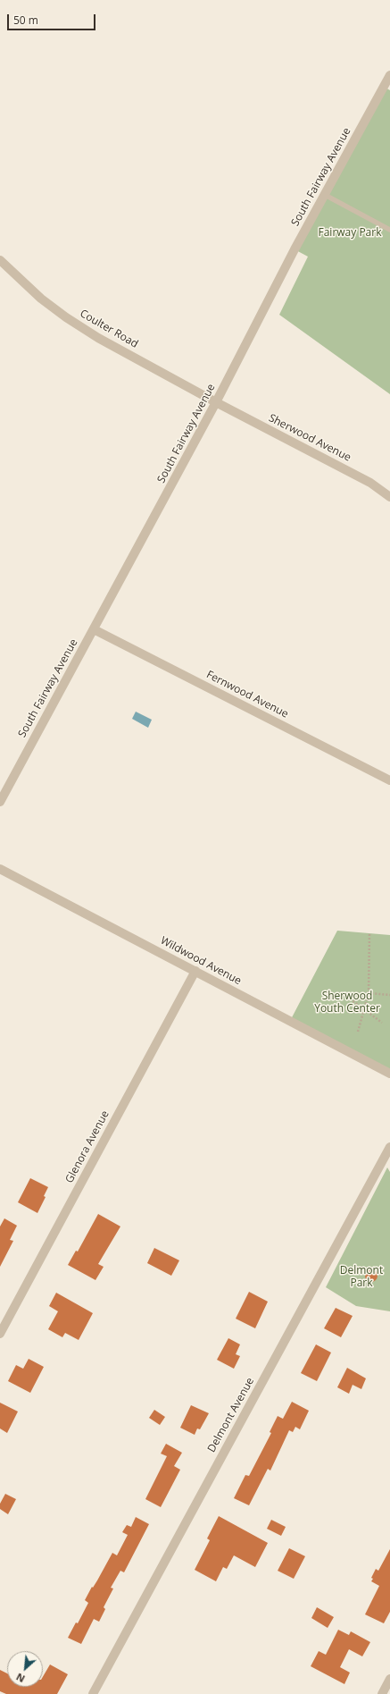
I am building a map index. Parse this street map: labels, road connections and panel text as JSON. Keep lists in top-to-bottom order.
{
  "streets": {
    "street": [
      "South Fairway Avenue",
      "Coulter Road",
      "Sherwood Avenue",
      "Fernwood Avenue",
      "Wildwood Avenue",
      "Glenora Avenue",
      "Delmont Avenue"
    ]
  },
  "crossings": [
    ["South Fairway Avenue", "Coulter Road"],
    ["South Fairway Avenue", "Sherwood Avenue"],
    ["South Fairway Avenue", "Fernwood Avenue"],
    ["Coulter Road", "Sherwood Avenue"],
    ["Wildwood Avenue", "Glenora Avenue"]
  ],
  "parks": ["Fairway Park", "Sherwood Youth Center", "Delmont Park"],
  "scale_bar": "50 m",
  "north": "bottom left"
}
